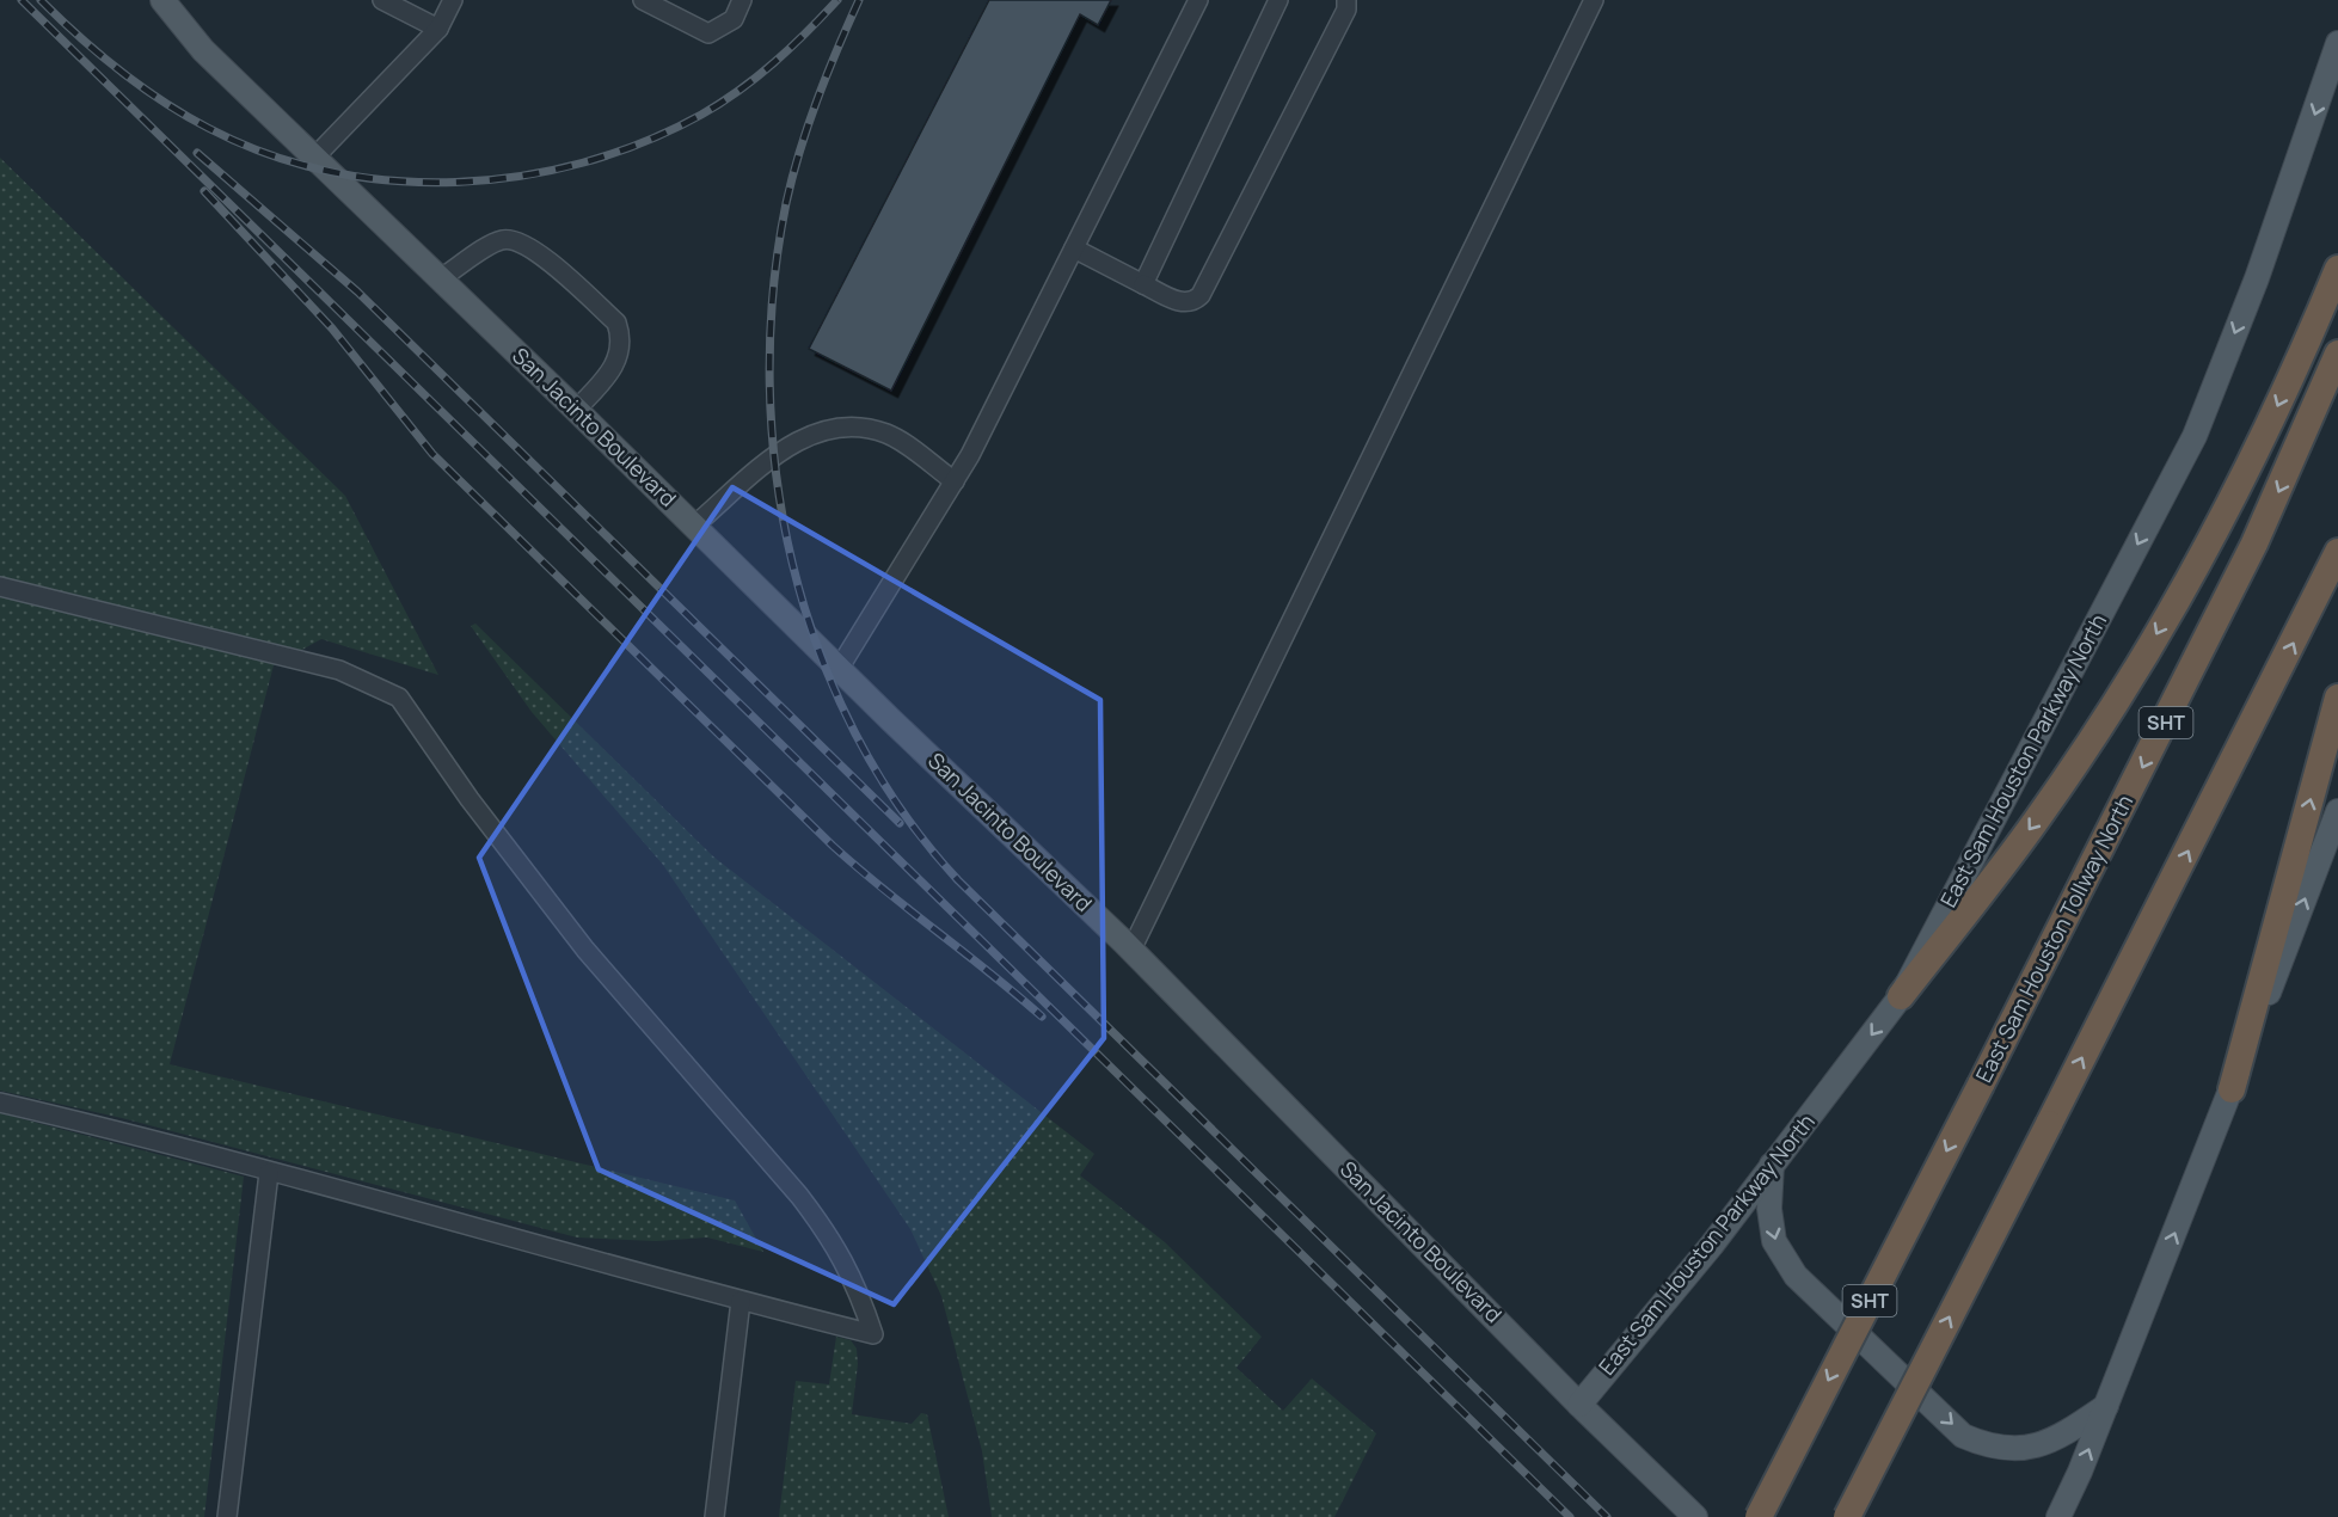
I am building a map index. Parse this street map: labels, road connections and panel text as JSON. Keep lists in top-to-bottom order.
{
  "streets": {
    "highway": ["SHT", "East Sam Houston Tollway North"],
    "main road": ["San Jacinto Boulevard", "East Sam Houston Parkway North"]
  },
  "crossings": [
    ["San Jacinto Boulevard", "East Sam Houston Parkway North"]
  ],
  "one_way": ["East Sam Houston Parkway North"]
}
